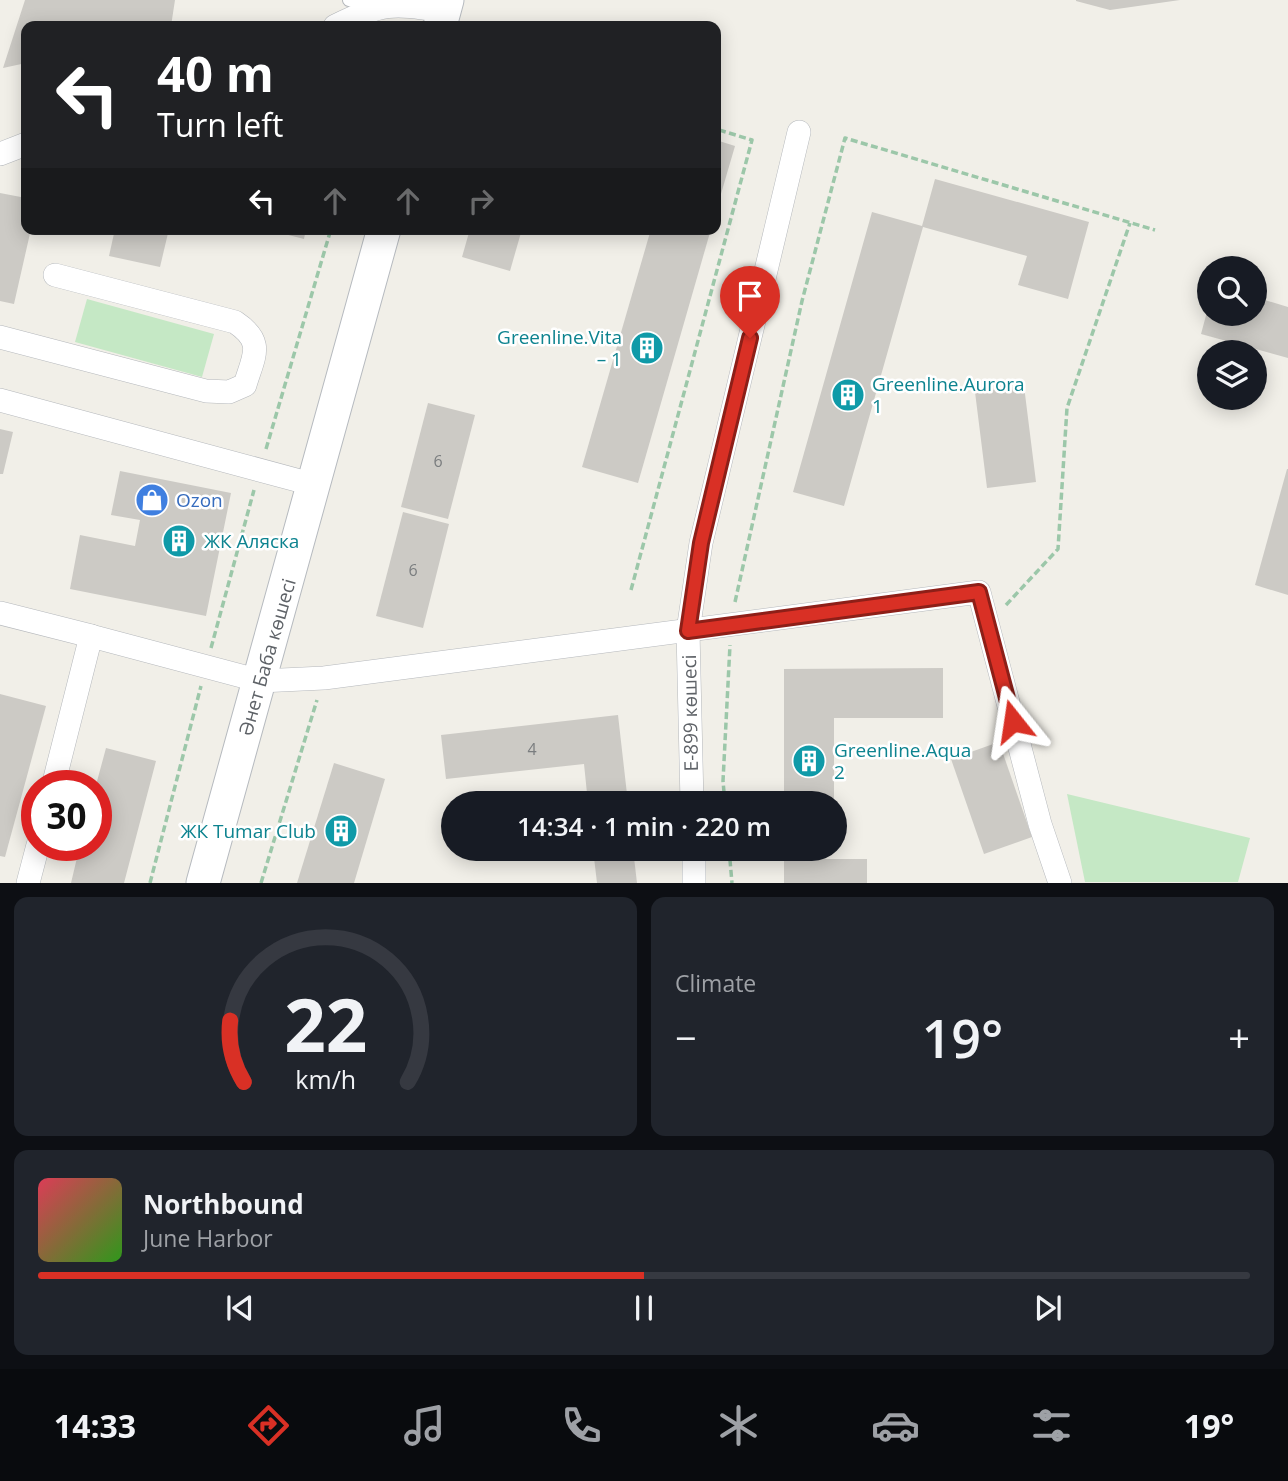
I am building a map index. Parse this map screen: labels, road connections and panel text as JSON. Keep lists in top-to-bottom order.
{
  "streets": {
    "street": ["Әнет Баба көшесі", "Е-899 көшесі"]
  },
  "places": {
    "building": [
      "Greenline.Vita – 1",
      "Greenline.Aurora 1",
      "ЖК Аляска",
      "Greenline.Aqua 2",
      "ЖК Tumar Club"
    ],
    "shop": ["Ozon"]
  },
  "house_numbers": ["6", "6", "4"],
  "page": {
    "turn": ["40 m", "Turn left"],
    "limit": "30",
    "trip": "14:34 · 1 min · 220 m",
    "tile": "Climate",
    "heat": ["−", "19°", "+"],
    "song": ["Northbound", "June Harbor"],
    "tabs": ["14:33", "19°"],
    "gauge": ["22", "km/h"]
  }
}
